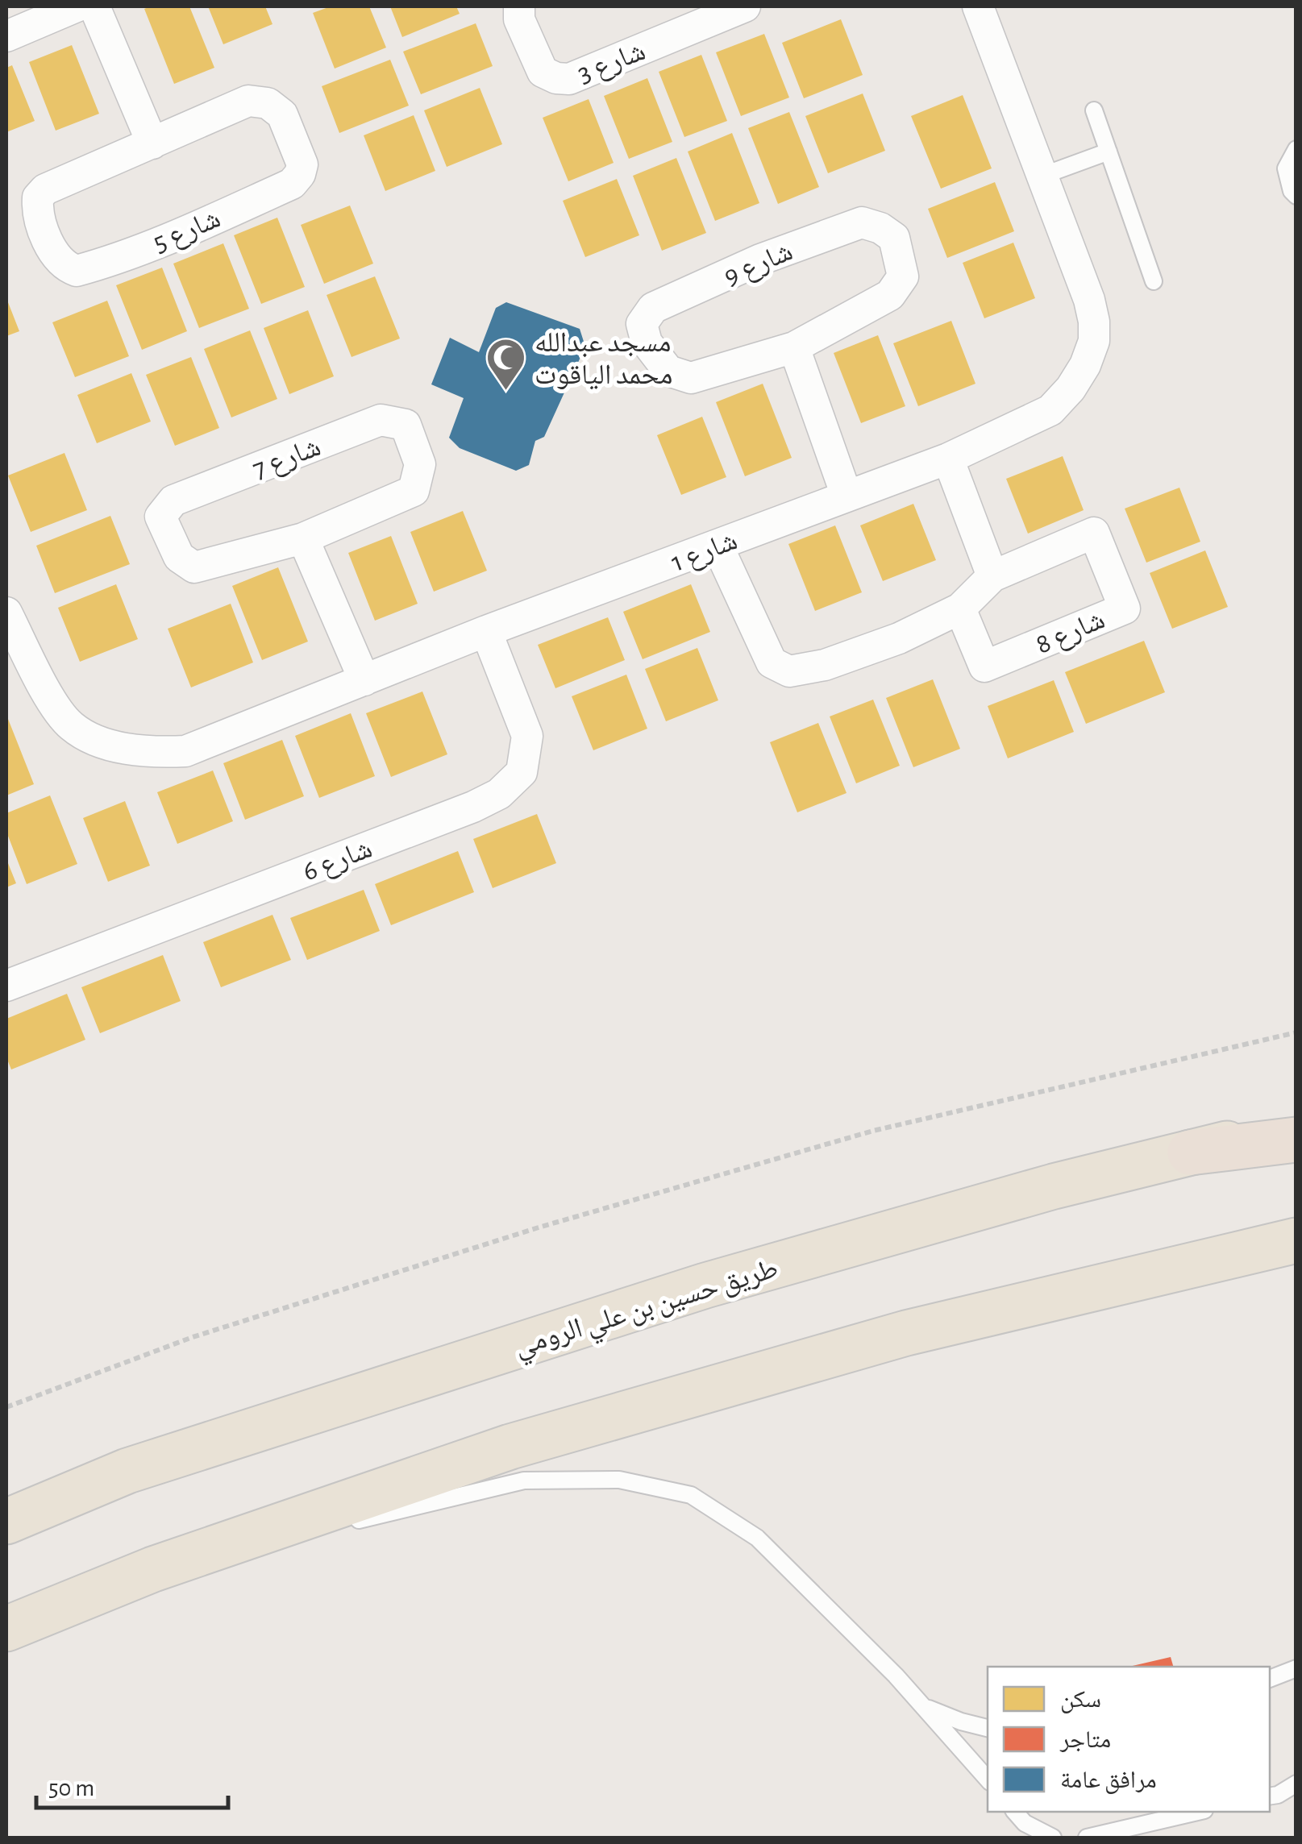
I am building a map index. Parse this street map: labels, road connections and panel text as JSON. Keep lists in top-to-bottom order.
{
  "streets": {
    "highway": ["طريق حسين بن علي الرومي"],
    "street": [
      "شارع 3",
      "شارع 5",
      "شارع 9",
      "شارع 7",
      "شارع 1",
      "شارع 8",
      "شارع 6"
    ]
  },
  "crossings": [
    ["شارع 1", "شارع 8"],
    ["شارع 1", "شارع 6"]
  ],
  "places": {
    "mosque": ["مسجد عبدالله محمد الياقوت"]
  },
  "legend": ["سكن", "متاجر", "مرافق عامة"],
  "scale_bar": "50 m"
}
